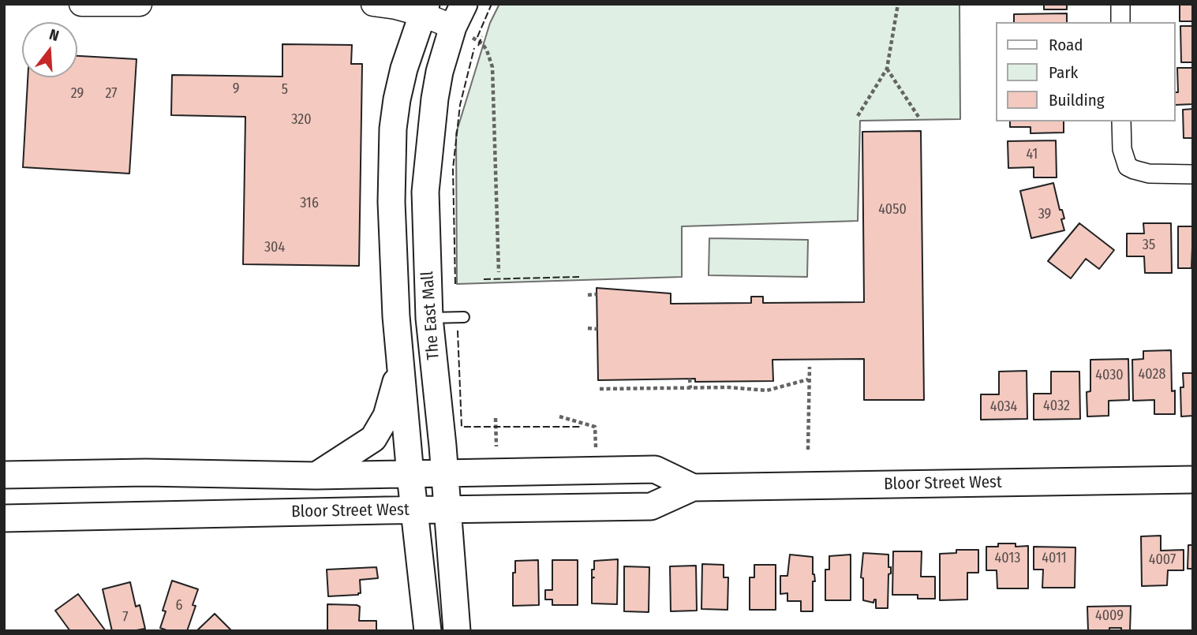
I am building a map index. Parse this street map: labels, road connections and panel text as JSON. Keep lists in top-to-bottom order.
{
  "streets": {
    "main road": ["The East Mall", "Bloor Street West"]
  },
  "crossings": [
    ["The East Mall", "Bloor Street West"]
  ],
  "house_numbers": [
    "9",
    "5",
    "29",
    "27",
    "320",
    "41",
    "316",
    "4050",
    "39",
    "35",
    "304",
    "4028",
    "4030",
    "4032",
    "4034",
    "4013",
    "4011",
    "4007",
    "6",
    "4009",
    "7"
  ],
  "legend": ["Road", "Park", "Building"],
  "north": "top"
}
